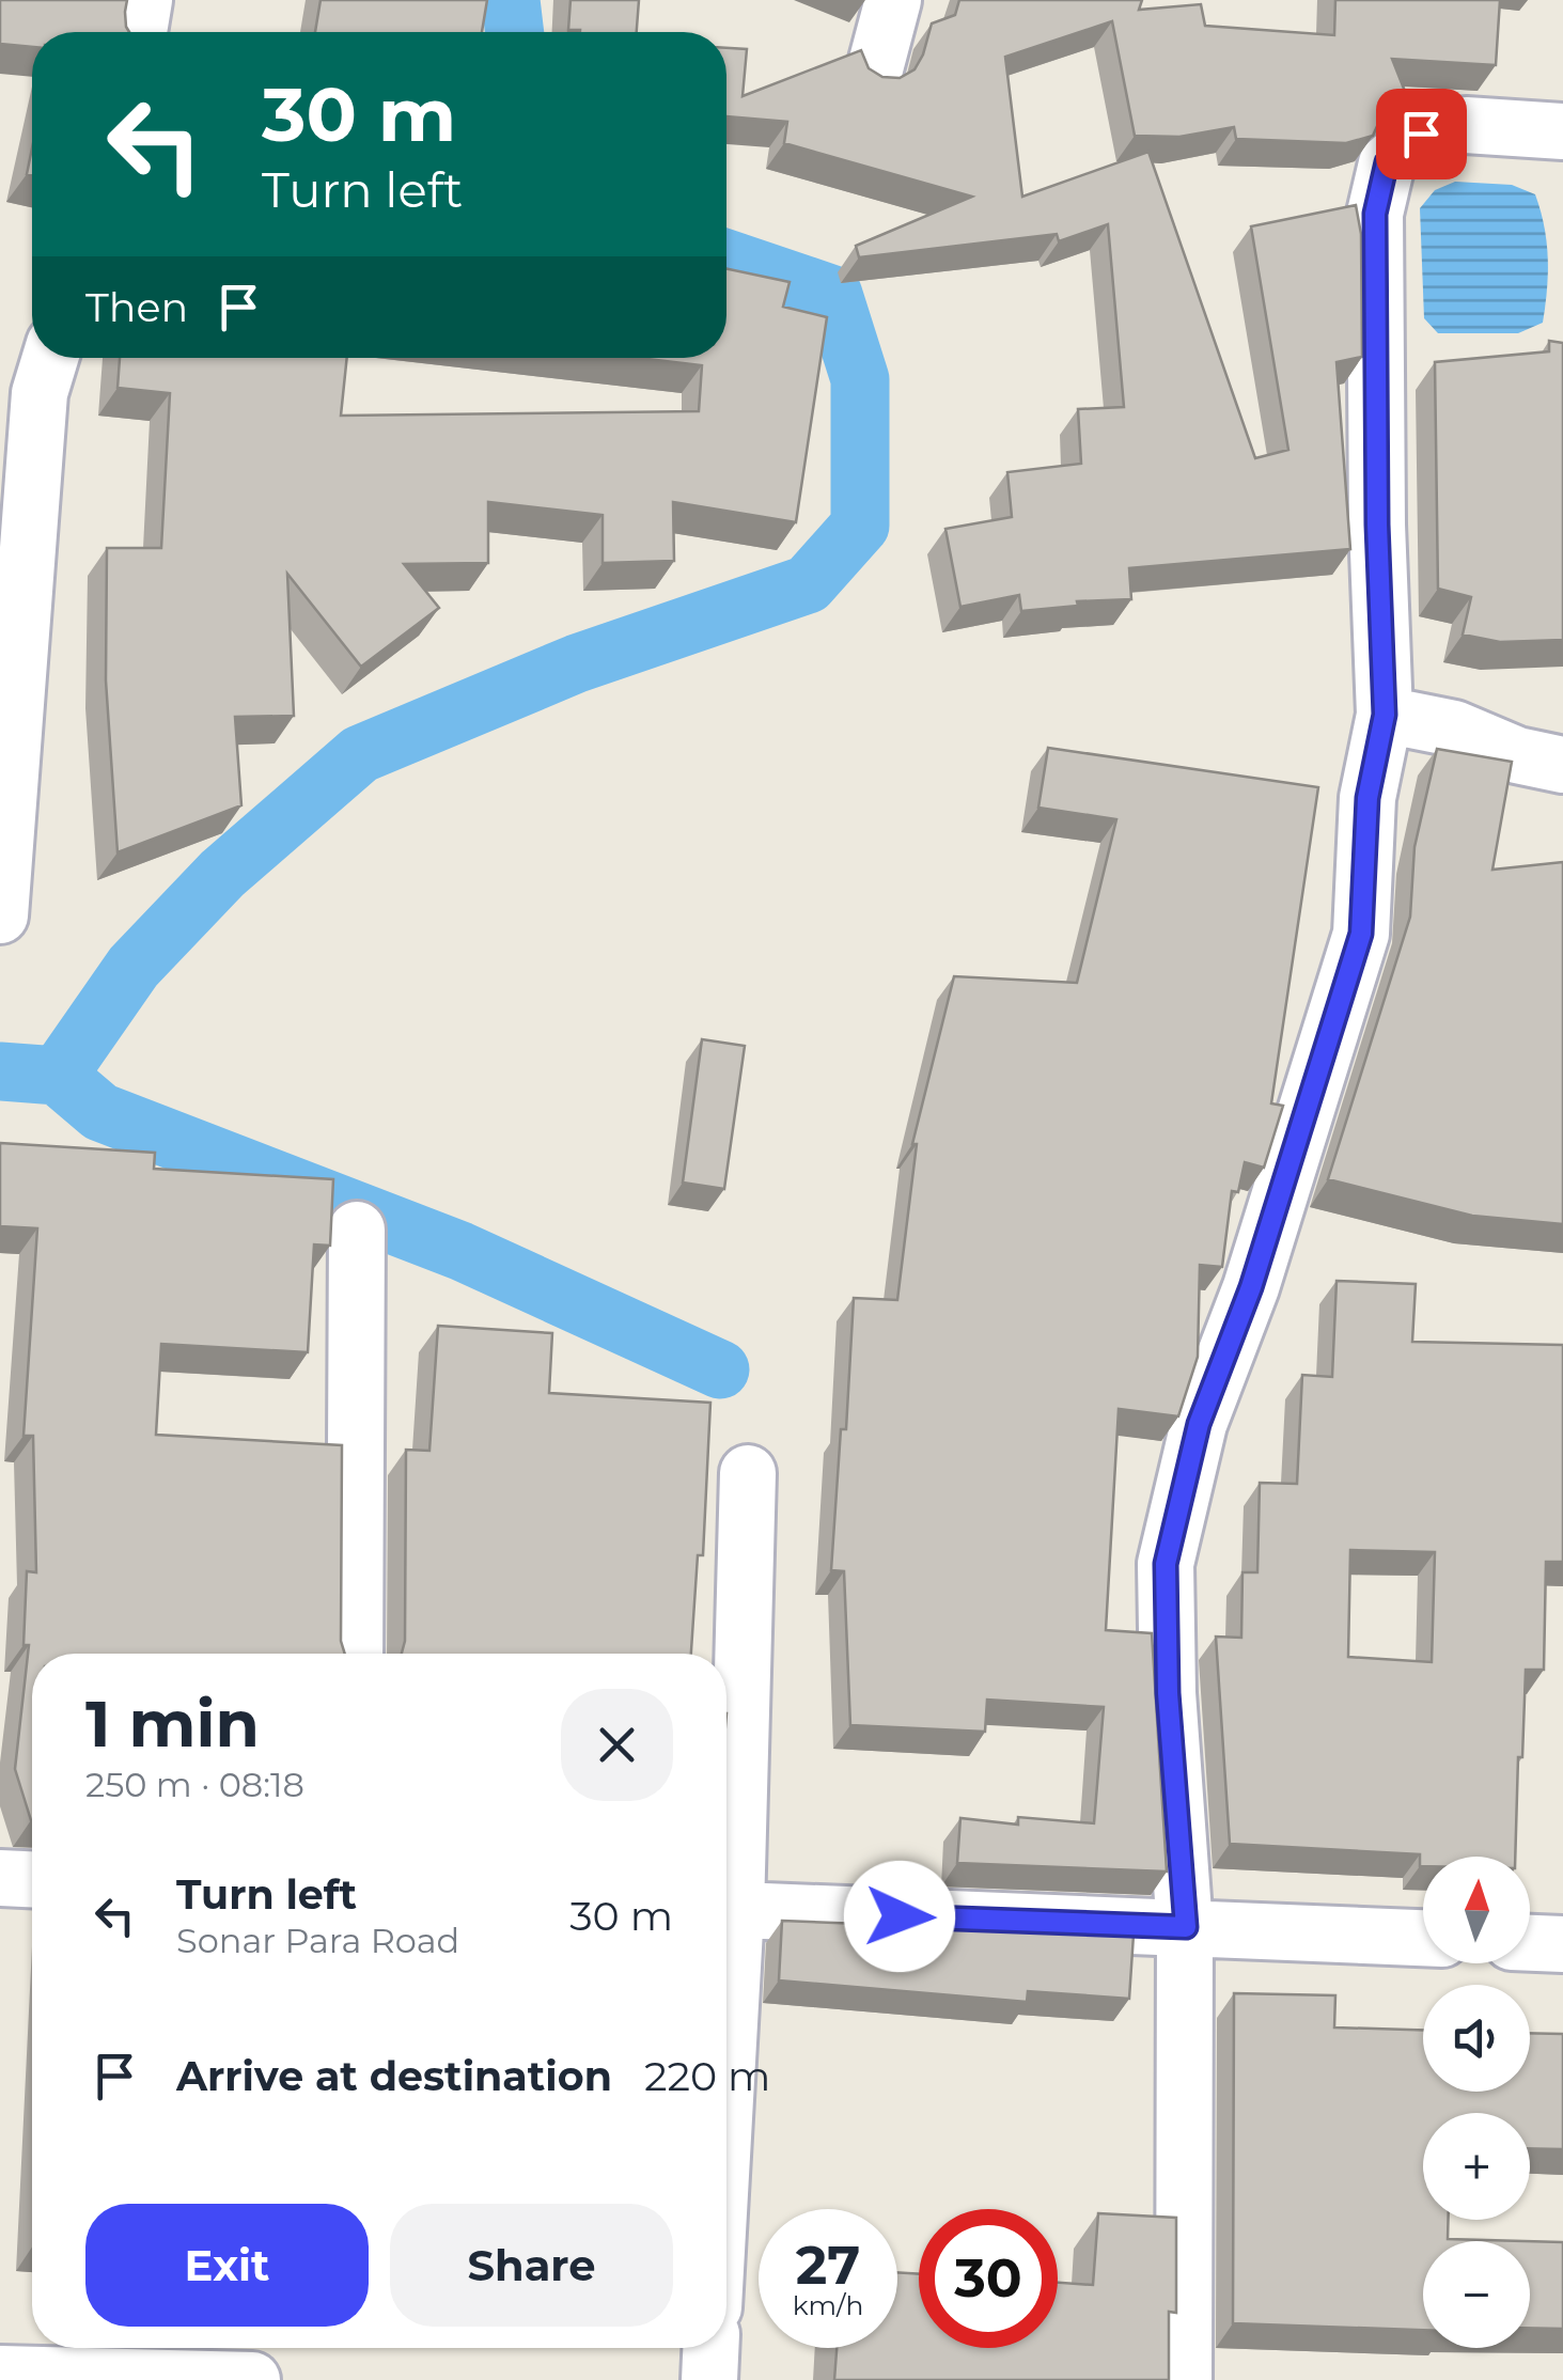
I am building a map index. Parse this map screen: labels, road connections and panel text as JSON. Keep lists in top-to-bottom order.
{
  "north": "top",
  "page": {
    "turn": ["30 m", "Turn left"],
    "then": "Then",
    "heading": ["1 min", "250 m · 08:18"],
    "list": [
      {
        "name": "Turn left",
        "note": "Sonar Para Road",
        "value": "30 m"
      },
      {
        "name": "Arrive at destination",
        "value": "220 m"
      }
    ],
    "map_buttons": ["+", "−"],
    "buttons": ["Exit", "Share"],
    "speed": "27 km/h",
    "limit": "30"
  }
}
